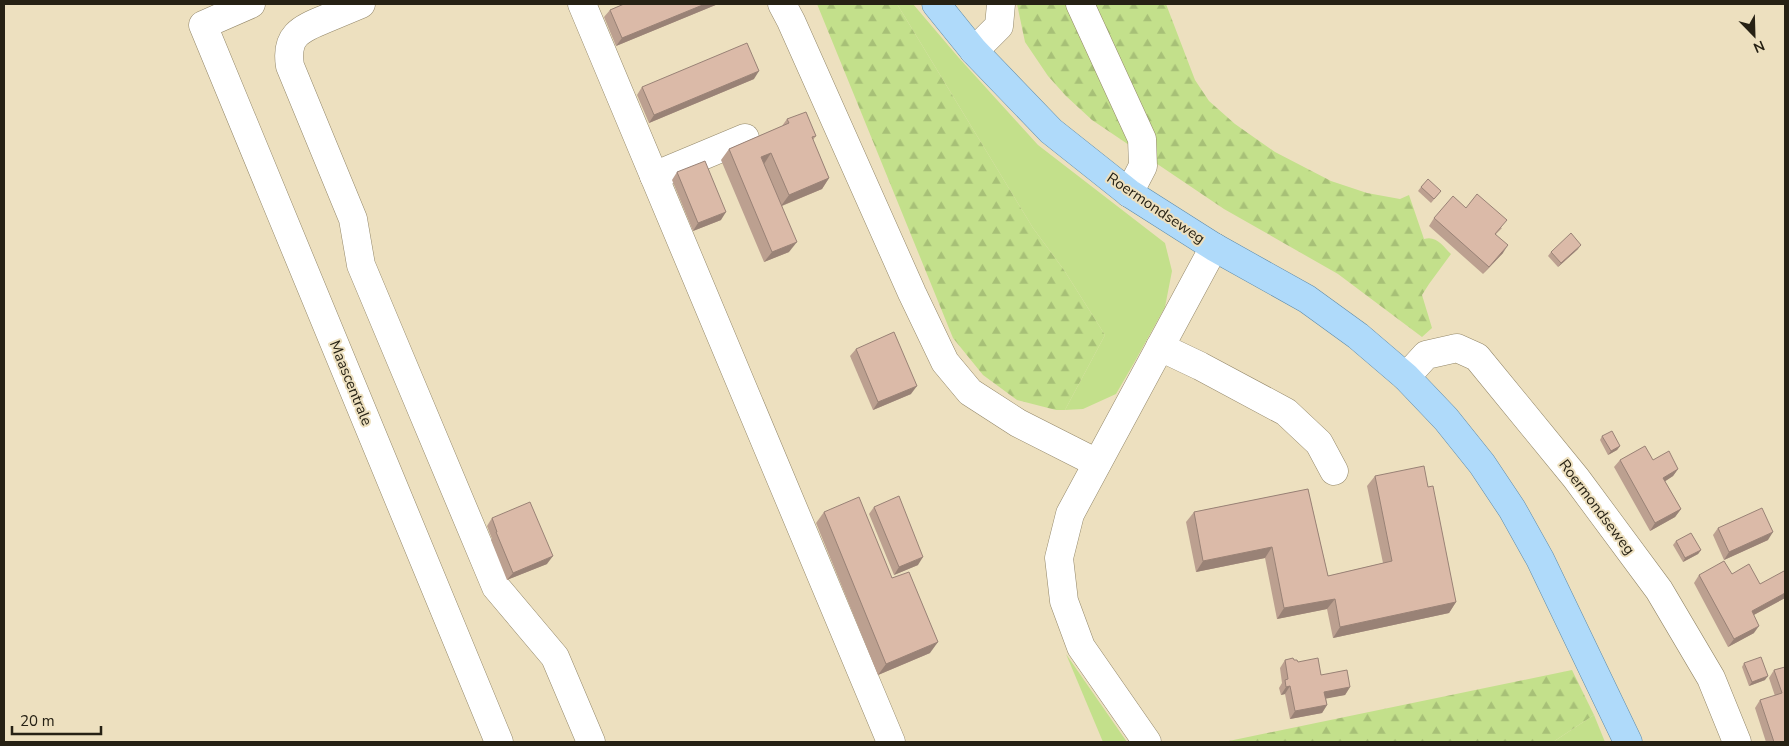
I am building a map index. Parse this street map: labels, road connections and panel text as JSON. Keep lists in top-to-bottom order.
{
  "streets": {
    "main road": ["Roermondseweg"],
    "street": ["Maascentrale"]
  },
  "scale_bar": "20 m",
  "north": "bottom right"
}
